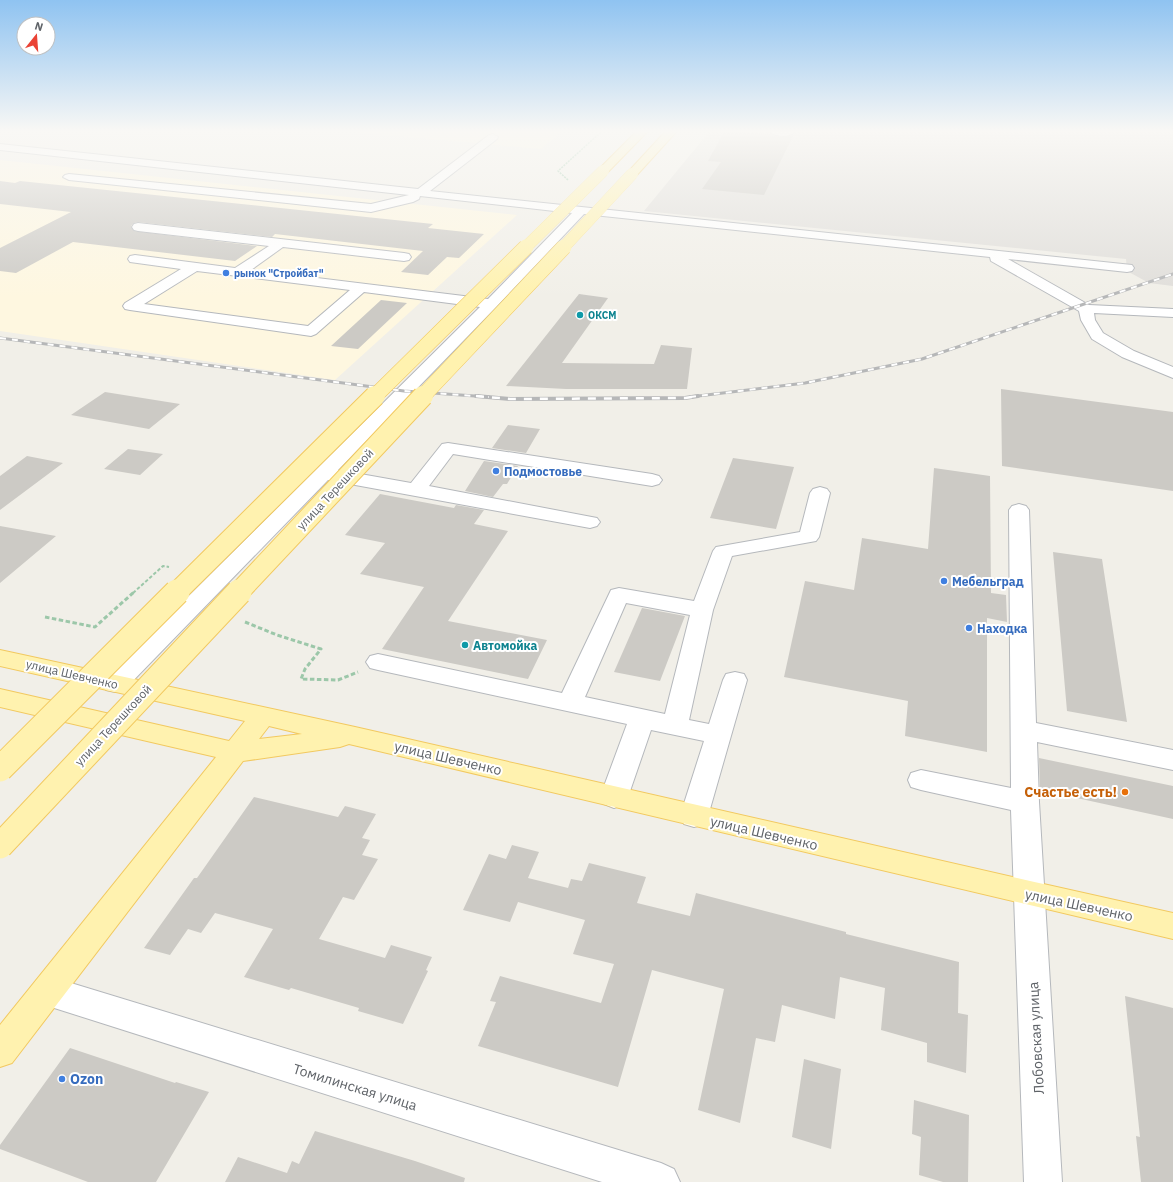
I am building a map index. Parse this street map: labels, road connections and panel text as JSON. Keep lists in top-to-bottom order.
{
  "streets": {
    "main road": ["улица Терешковой", "улица Шевченко"],
    "street": ["Лобовская улица", "Томилинская улица"]
  },
  "crossings": [
    ["улица Шевченко", "Лобовская улица"]
  ],
  "places": [
    "рынок \"Стройбат\"",
    "ОКСМ",
    "Подмостовье",
    "Мебельград",
    "Находка",
    "Автомойка",
    "Счастье есть!",
    "Ozon"
  ],
  "north": "top"
}
